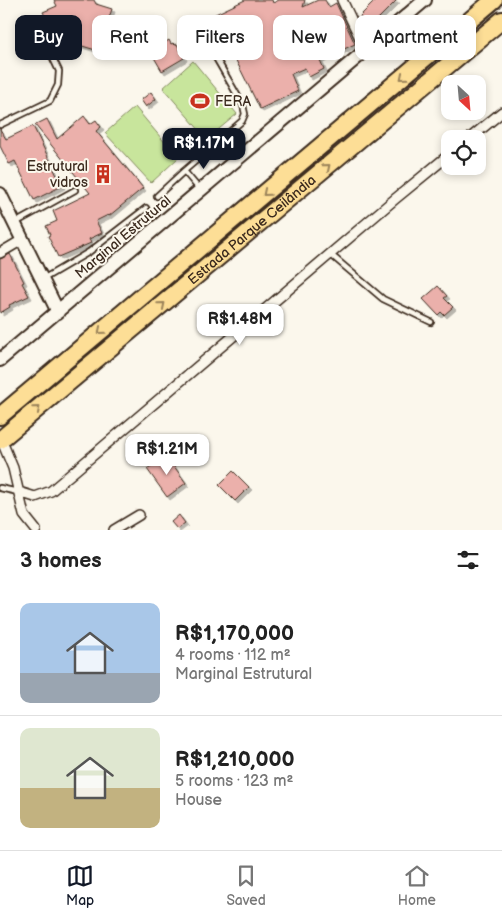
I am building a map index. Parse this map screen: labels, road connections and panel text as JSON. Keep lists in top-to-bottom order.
{
  "streets": {
    "highway": ["Estrada Parque Ceilândia"],
    "main road": ["Marginal Estrutural"]
  },
  "places": {
    "sports": ["FERA"],
    "building": ["Estrutural vidros"]
  },
  "north": "bottom right",
  "page": {
    "chip": [
      "Buy",
      "Rent",
      "Filters",
      "New",
      "Apartment"
    ],
    "price": ["R$1.17M", "R$1.48M", "R$1.21M"],
    "heading": "3 homes",
    "list": [
      {
        "name": "R$1,170,000",
        "note": "4 rooms · 112 m² · Marginal Estrutural"
      },
      {
        "name": "R$1,210,000",
        "note": "5 rooms · 123 m² · House"
      }
    ],
    "tabs": ["Map", "Saved", "Home"]
  }
}
